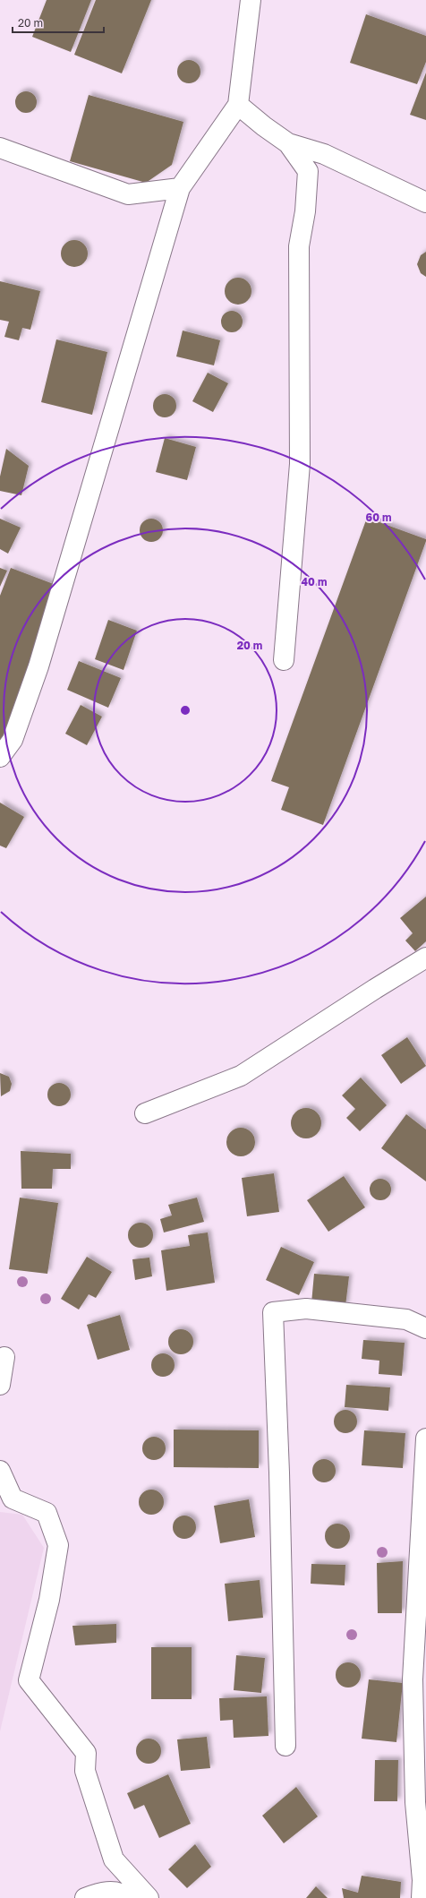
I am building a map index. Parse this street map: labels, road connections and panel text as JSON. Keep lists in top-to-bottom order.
{
  "scale_bar": "20 m",
  "rings": ["60 m", "40 m", "20 m"]
}
